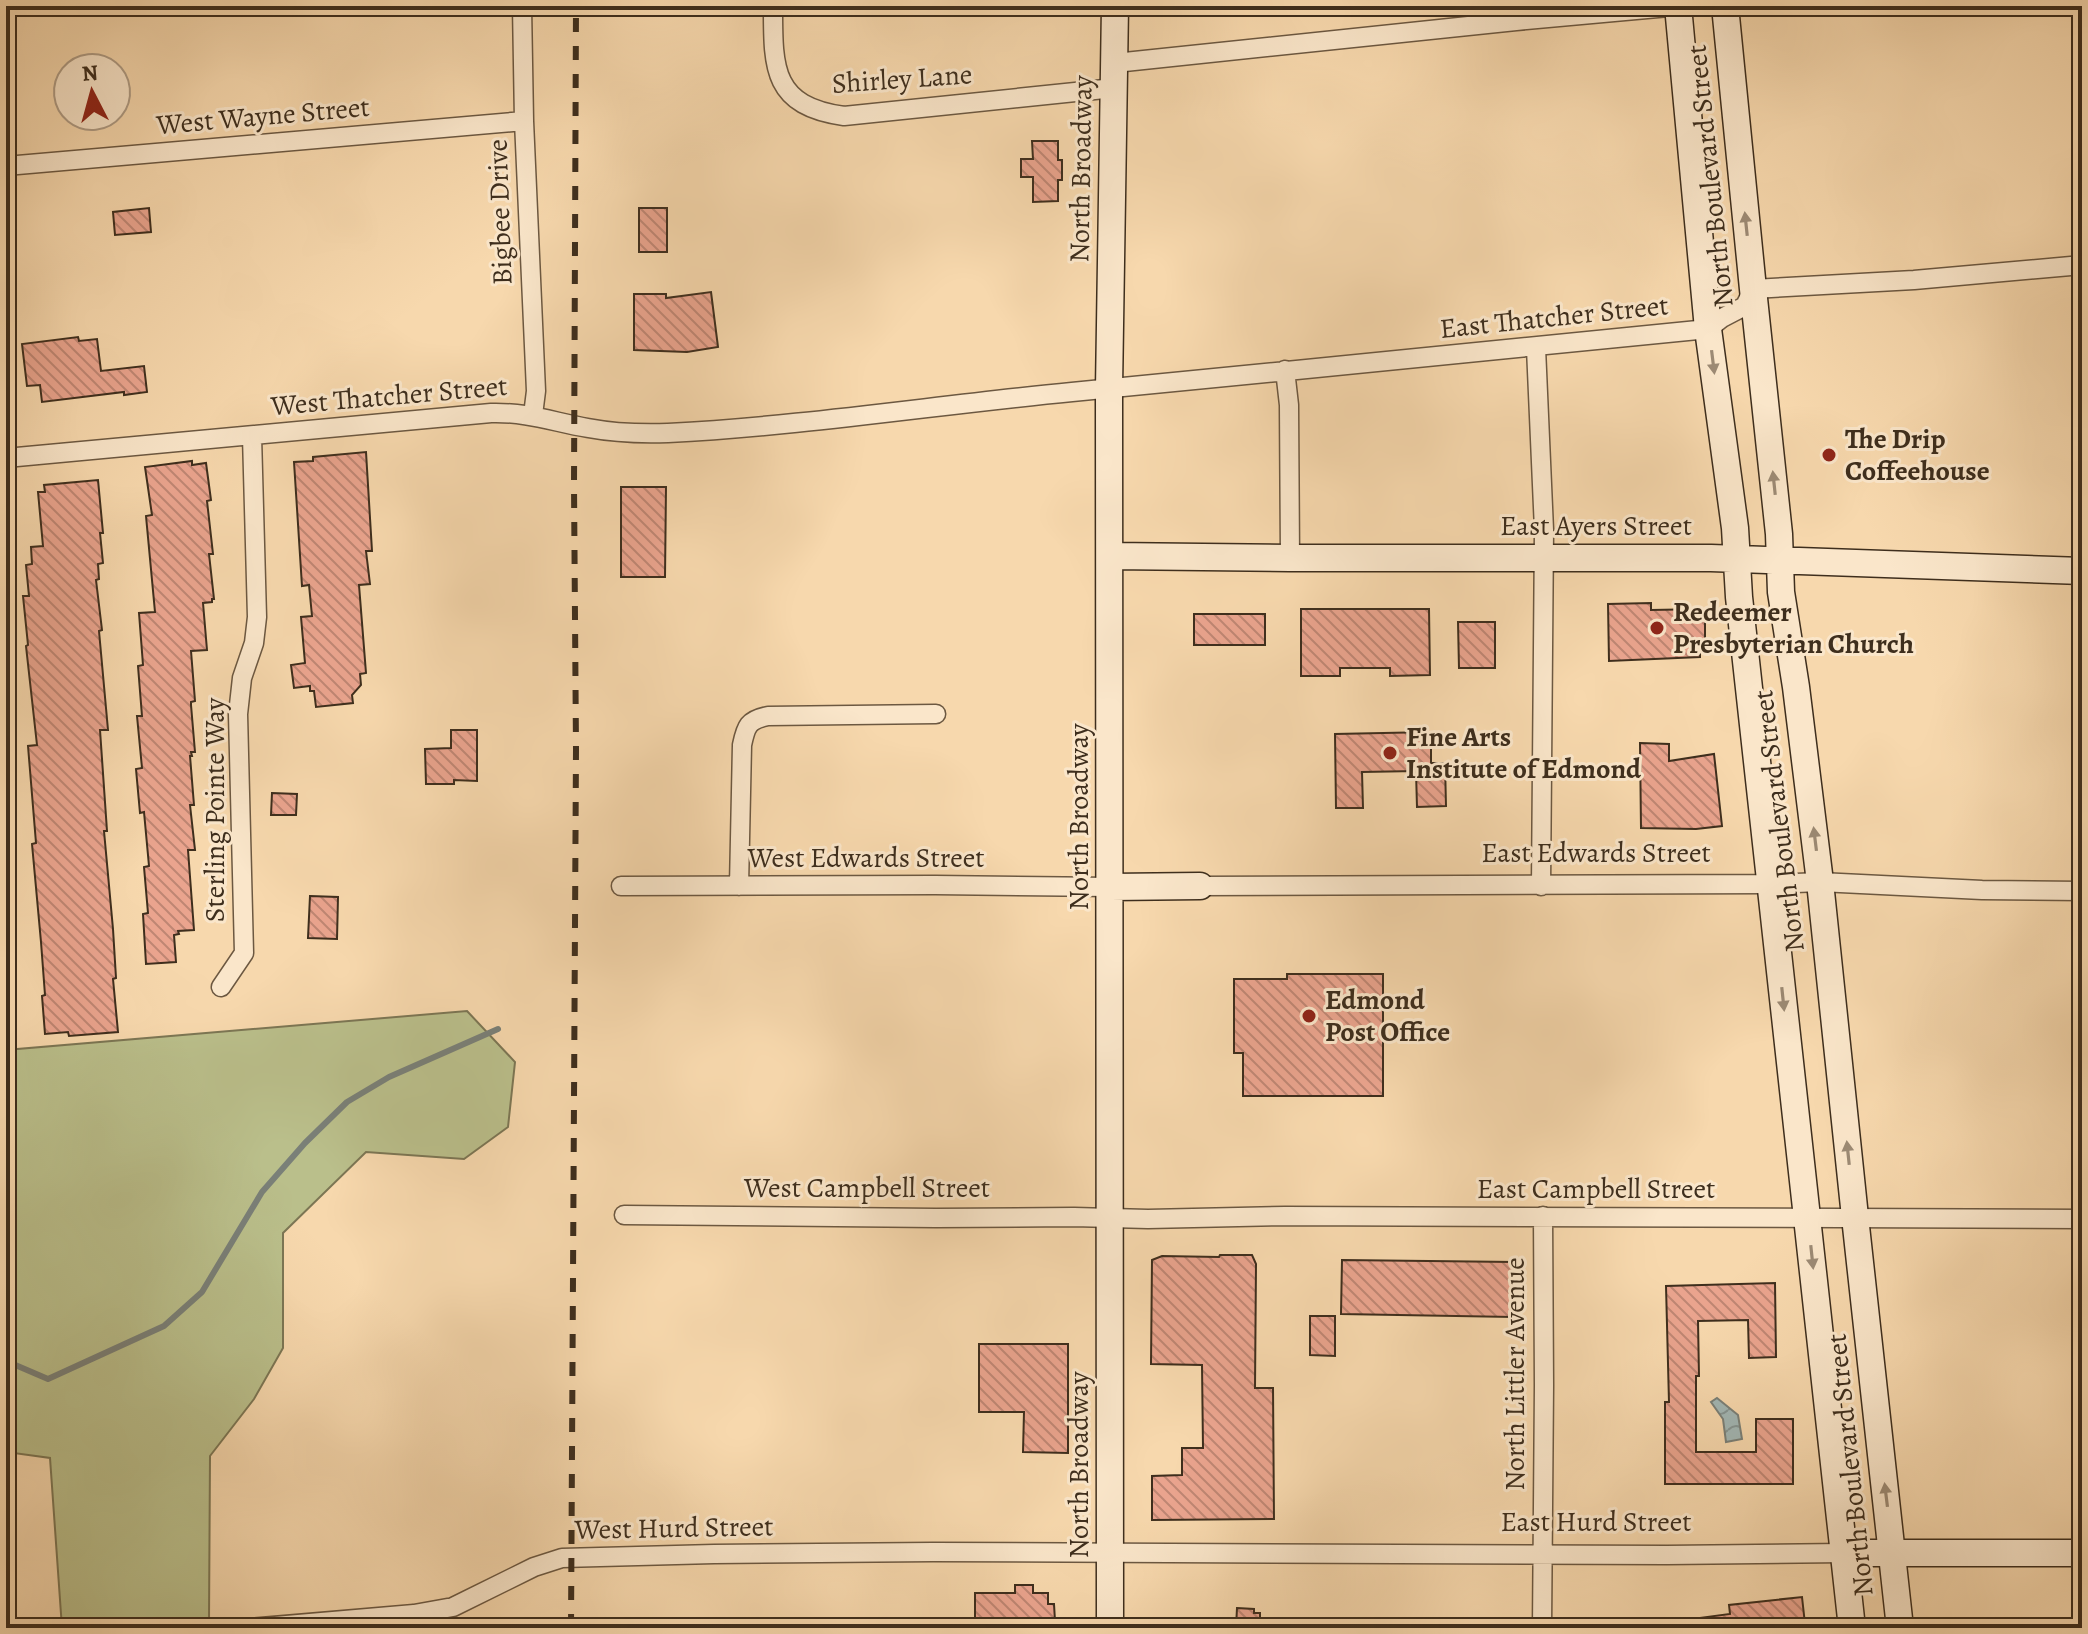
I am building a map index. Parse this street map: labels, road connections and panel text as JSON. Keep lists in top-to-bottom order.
{
  "streets": {
    "main road": [
      "North Broadway",
      "North Boulevard Street",
      "East Ayers Street",
      "East Edwards Street",
      "East Hurd Street"
    ],
    "street": [
      "Shirley Lane",
      "West Wayne Street",
      "Bigbee Drive",
      "East Thatcher Street",
      "West Thatcher Street",
      "Sterling Pointe Way",
      "West Edwards Street",
      "West Campbell Street",
      "East Campbell Street",
      "North Littler Avenue",
      "West Hurd Street"
    ]
  },
  "crossings": [
    ["Shirley Lane", "North Broadway"],
    ["Shirley Lane", "North Boulevard Street"],
    ["West Wayne Street", "Bigbee Drive"],
    ["North Broadway", "East Thatcher Street"],
    ["North Broadway", "West Thatcher Street"],
    ["North Broadway", "East Ayers Street"],
    ["North Broadway", "East Edwards Street"],
    ["North Broadway", "West Edwards Street"],
    ["North Broadway", "West Campbell Street"],
    ["North Broadway", "East Campbell Street"],
    ["North Broadway", "East Hurd Street"],
    ["North Broadway", "West Hurd Street"],
    ["North Boulevard Street", "East Thatcher Street"],
    ["North Boulevard Street", "East Ayers Street"],
    ["North Boulevard Street", "East Edwards Street"],
    ["North Boulevard Street", "East Campbell Street"],
    ["North Boulevard Street", "East Hurd Street"],
    ["Bigbee Drive", "West Thatcher Street"],
    ["East Thatcher Street", "West Thatcher Street"],
    ["West Thatcher Street", "Sterling Pointe Way"],
    ["East Edwards Street", "West Edwards Street"],
    ["West Campbell Street", "East Campbell Street"],
    ["East Campbell Street", "North Littler Avenue"],
    ["North Littler Avenue", "East Hurd Street"],
    ["East Hurd Street", "West Hurd Street"]
  ],
  "places": [
    "The Drip Coffeehouse",
    "Redeemer Presbyterian Church",
    "Fine Arts Institute of Edmond",
    "Edmond Post Office"
  ],
  "north": "top"
}
